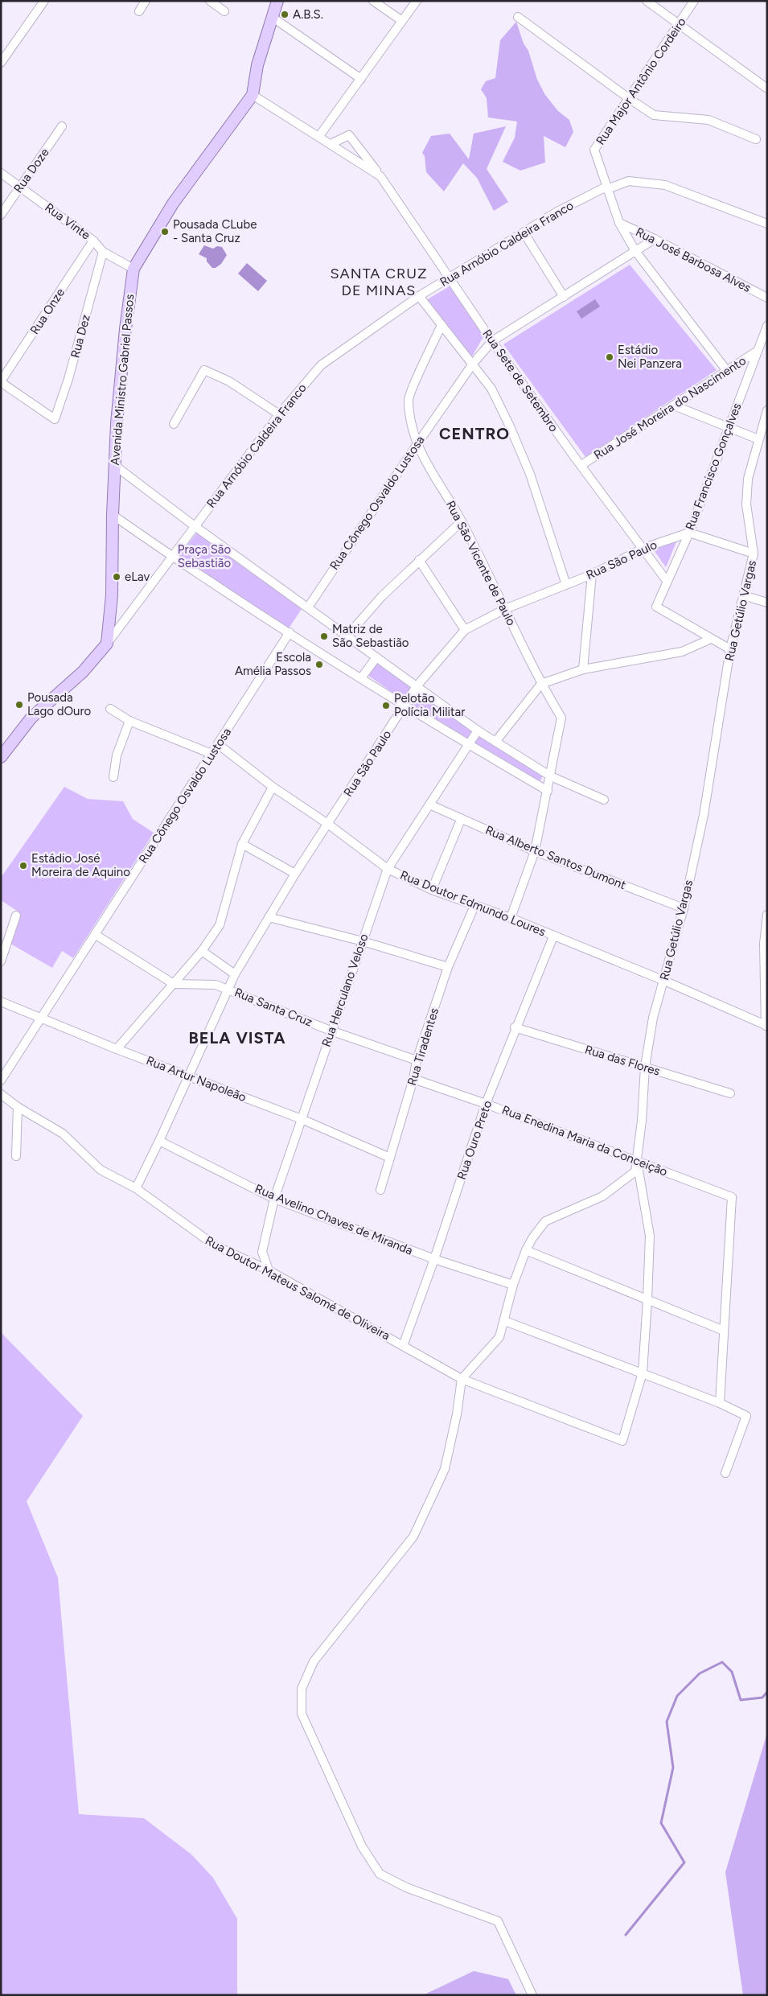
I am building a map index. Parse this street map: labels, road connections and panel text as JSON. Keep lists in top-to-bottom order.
{
  "streets": {
    "main road": ["Avenida Ministro Gabriel Passos"],
    "street": [
      "Rua Major Antônio Cordeiro",
      "Rua Doze",
      "Rua Vinte",
      "Rua Arnóbio Caldeira Franco",
      "Rua José Barbosa Alves",
      "Rua Onze",
      "Rua Dez",
      "Rua Sete de Setembro",
      "Rua José Moreira do Nascimento",
      "Rua Francisco Gonçalves",
      "Rua Cônego Osvaldo Lustosa",
      "Rua São Paulo",
      "Rua São Vicente de Paulo",
      "Rua Getúlio Vargas",
      "Rua Alberto Santos Dumont",
      "Rua Doutor Edmundo Loures",
      "Rua Herculano Veloso",
      "Rua Santa Cruz",
      "Rua Tiradentes",
      "Rua das Flores",
      "Rua Artur Napoleão",
      "Rua Ouro Preto",
      "Rua Enedina Maria da Conceição",
      "Rua Avelino Chaves de Miranda",
      "Rua Doutor Mateus Salomé de Oliveira"
    ]
  },
  "crossings": [
    ["Rua Major Antônio Cordeiro", "Rua Arnóbio Caldeira Franco"],
    ["Rua Major Antônio Cordeiro", "Rua José Barbosa Alves"],
    ["Rua Major Antônio Cordeiro", "Rua José Moreira do Nascimento"],
    ["Rua Major Antônio Cordeiro", "Rua Cônego Osvaldo Lustosa"],
    ["Rua Doze", "Rua Vinte"],
    ["Rua Vinte", "Rua Onze"],
    ["Rua Vinte", "Rua Dez"],
    ["Rua Vinte", "Avenida Ministro Gabriel Passos"],
    ["Rua Arnóbio Caldeira Franco", "Avenida Ministro Gabriel Passos"],
    ["Rua Arnóbio Caldeira Franco", "Rua Sete de Setembro"],
    ["Rua José Barbosa Alves", "Rua Cônego Osvaldo Lustosa"],
    ["Rua Onze", "Rua Dez"],
    ["Avenida Ministro Gabriel Passos", "Rua Sete de Setembro"],
    ["Rua Sete de Setembro", "Rua José Moreira do Nascimento"],
    ["Rua Sete de Setembro", "Rua Francisco Gonçalves"],
    ["Rua Sete de Setembro", "Rua Cônego Osvaldo Lustosa"],
    ["Rua Sete de Setembro", "Rua São Paulo"],
    ["Rua José Moreira do Nascimento", "Rua Francisco Gonçalves"],
    ["Rua Francisco Gonçalves", "Rua São Paulo"],
    ["Rua Cônego Osvaldo Lustosa", "Rua São Vicente de Paulo"],
    ["Rua Cônego Osvaldo Lustosa", "Rua Doutor Edmundo Loures"],
    ["Rua Cônego Osvaldo Lustosa", "Rua Artur Napoleão"],
    ["Rua São Paulo", "Rua São Vicente de Paulo"],
    ["Rua São Paulo", "Rua Doutor Edmundo Loures"],
    ["Rua São Paulo", "Rua Santa Cruz"],
    ["Rua São Paulo", "Rua Artur Napoleão"],
    ["Rua São Paulo", "Rua Avelino Chaves de Miranda"],
    ["Rua São Paulo", "Rua Doutor Mateus Salomé de Oliveira"],
    ["Rua São Vicente de Paulo", "Rua Alberto Santos Dumont"],
    ["Rua São Vicente de Paulo", "Rua Doutor Edmundo Loures"],
    ["Rua Getúlio Vargas", "Rua Alberto Santos Dumont"],
    ["Rua Getúlio Vargas", "Rua Doutor Edmundo Loures"],
    ["Rua Getúlio Vargas", "Rua das Flores"],
    ["Rua Getúlio Vargas", "Rua Enedina Maria da Conceição"],
    ["Rua Getúlio Vargas", "Rua Avelino Chaves de Miranda"],
    ["Rua Getúlio Vargas", "Rua Doutor Mateus Salomé de Oliveira"],
    ["Rua Alberto Santos Dumont", "Rua Herculano Veloso"],
    ["Rua Doutor Edmundo Loures", "Rua Herculano Veloso"],
    ["Rua Doutor Edmundo Loures", "Rua Tiradentes"],
    ["Rua Doutor Edmundo Loures", "Rua Ouro Preto"],
    ["Rua Herculano Veloso", "Rua Santa Cruz"],
    ["Rua Herculano Veloso", "Rua Artur Napoleão"],
    ["Rua Herculano Veloso", "Rua Avelino Chaves de Miranda"],
    ["Rua Herculano Veloso", "Rua Doutor Mateus Salomé de Oliveira"],
    ["Rua Santa Cruz", "Rua Tiradentes"],
    ["Rua Tiradentes", "Rua Artur Napoleão"],
    ["Rua Tiradentes", "Rua Enedina Maria da Conceição"],
    ["Rua das Flores", "Rua Ouro Preto"],
    ["Rua Ouro Preto", "Rua Enedina Maria da Conceição"],
    ["Rua Ouro Preto", "Rua Avelino Chaves de Miranda"],
    ["Rua Ouro Preto", "Rua Doutor Mateus Salomé de Oliveira"]
  ],
  "districts": ["SANTA CRUZ DE MINAS", "CENTRO", "BELA VISTA"],
  "parks": ["Praça São Sebastião"],
  "places": [
    "A.B.S.",
    "Pousada CLube - Santa Cruz",
    "Estádio Nei Panzera",
    "eLav",
    "Matriz de São Sebastião",
    "Escola Amélia Passos",
    "Pousada Lago dOuro",
    "Pelotão Polícia Militar",
    "Estádio José Moreira de Aquino"
  ]
}
